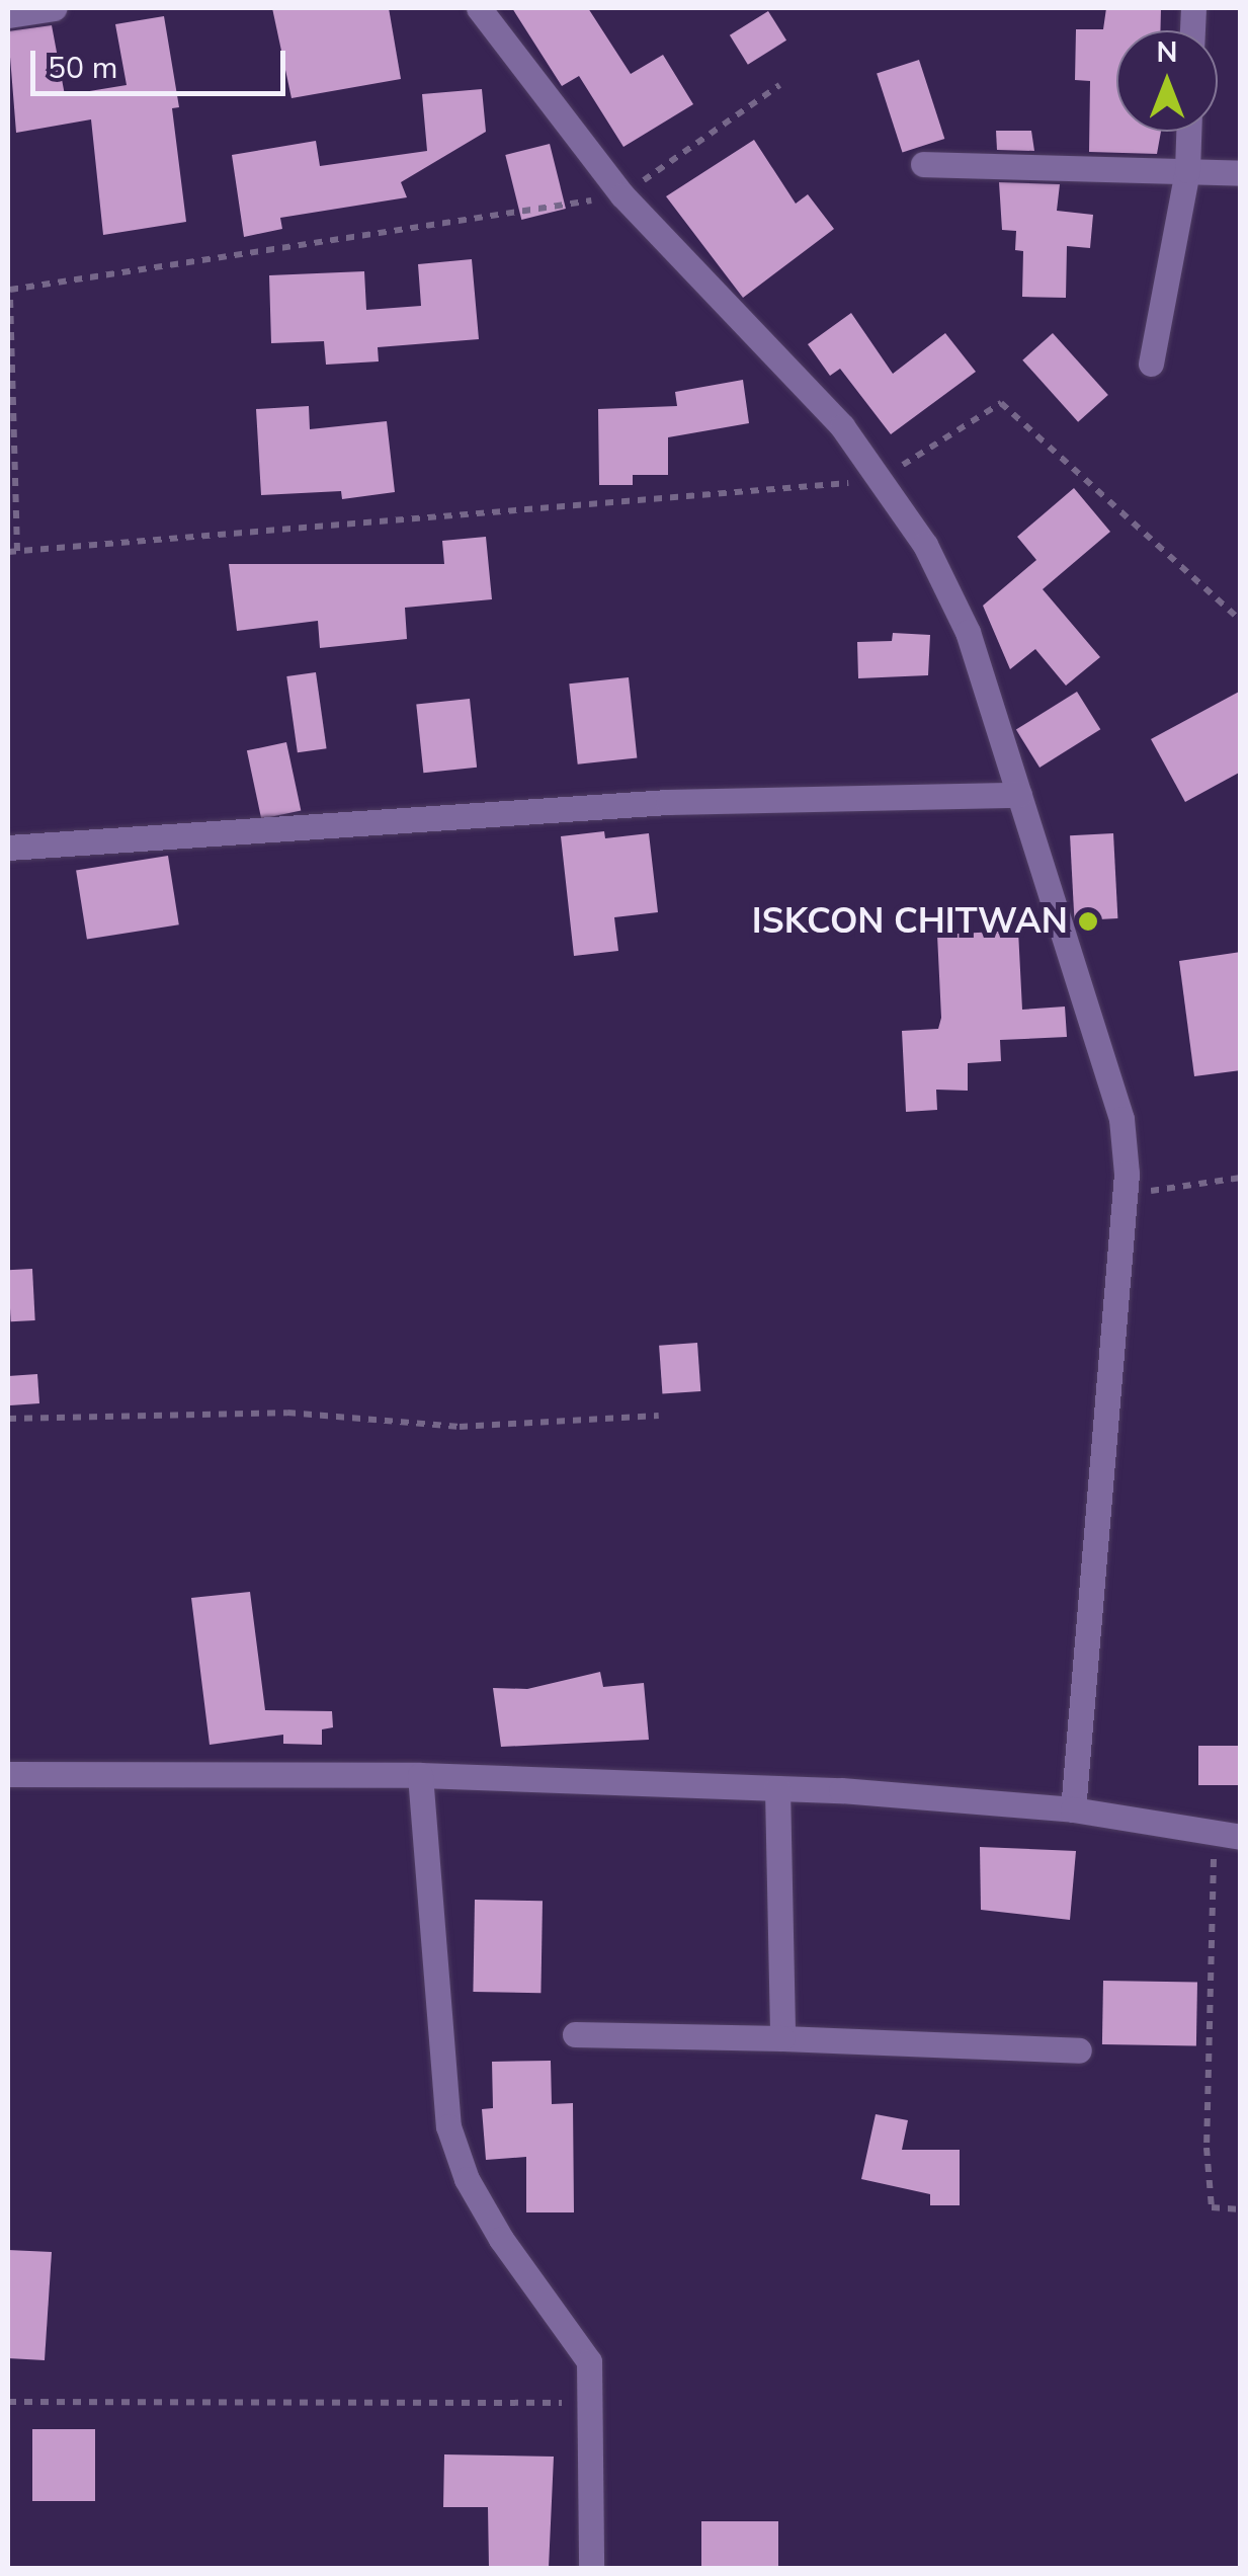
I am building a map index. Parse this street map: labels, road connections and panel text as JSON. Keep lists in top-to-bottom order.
{
  "places": ["ISKCON CHITWAN"],
  "scale_bar": "50 m",
  "north": "top"
}
